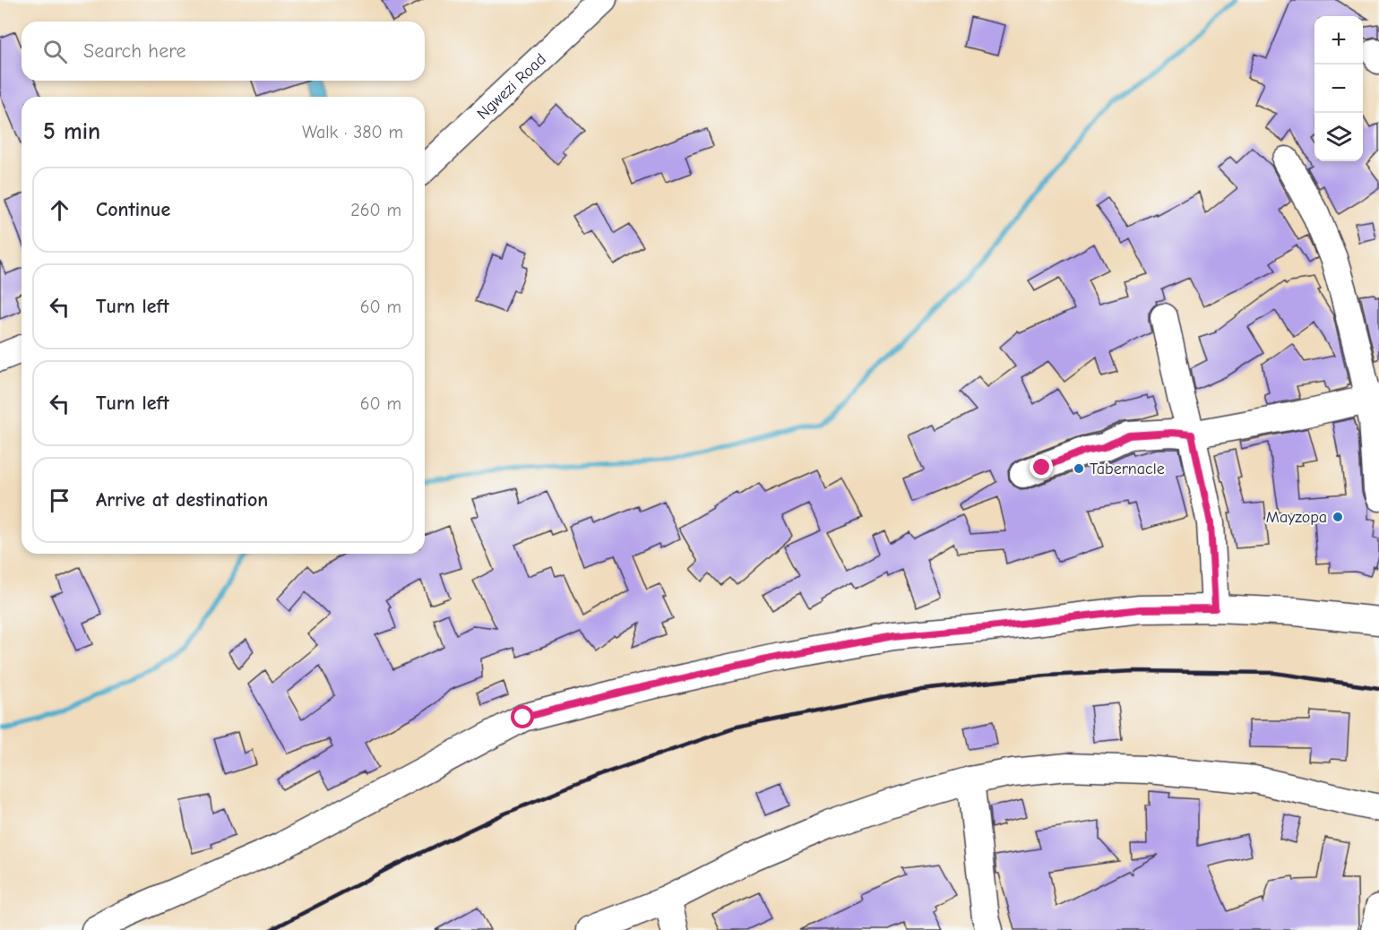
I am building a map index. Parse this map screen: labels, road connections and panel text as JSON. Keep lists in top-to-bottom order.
{
  "streets": {
    "street": ["Ngwezi Road"]
  },
  "places": ["Tabernacle", "Mayzopa"],
  "page": {
    "map_buttons": ["+", "−"],
    "search": "Search here",
    "heading": ["5 min", "Walk · 380 m"],
    "list": [
      ["Continue", "260 m"],
      ["Turn left", "60 m"],
      ["Turn left", "60 m"],
      "Arrive at destination"
    ]
  }
}
